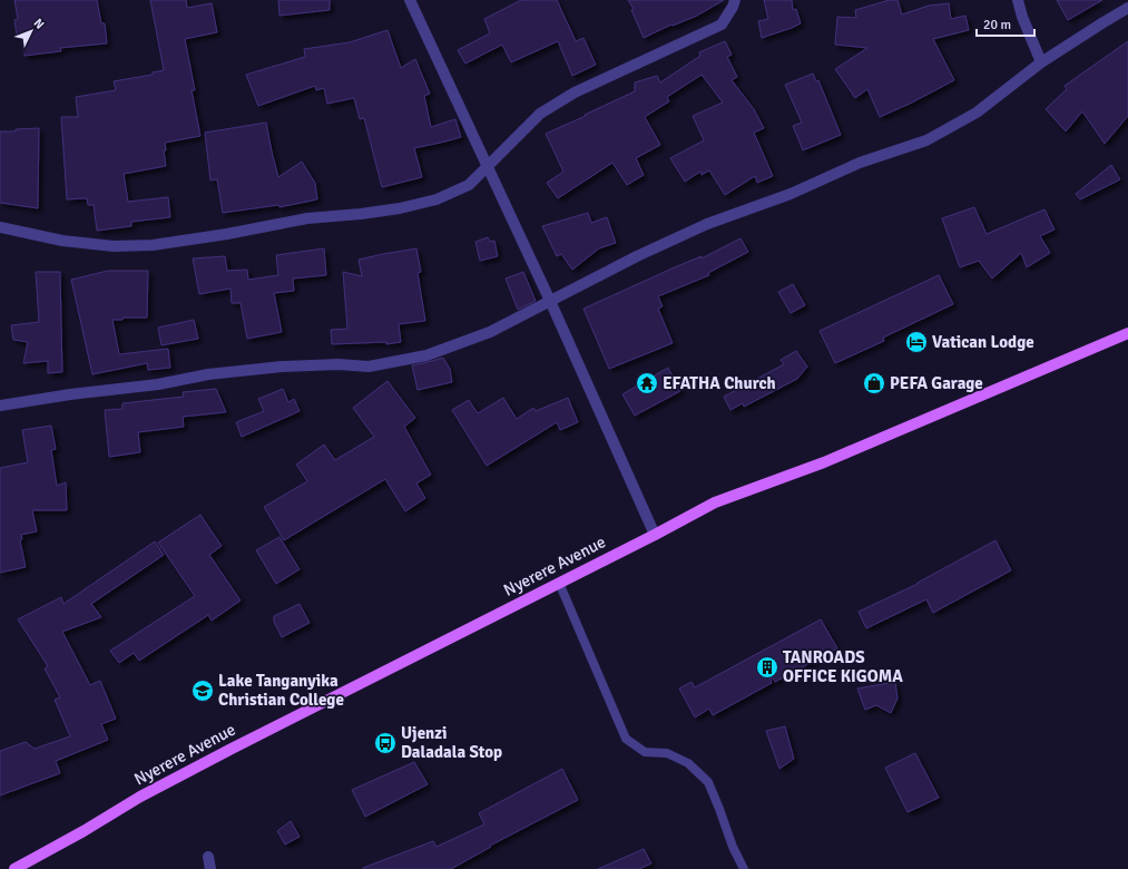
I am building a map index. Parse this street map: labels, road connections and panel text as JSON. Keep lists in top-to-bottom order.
{
  "streets": {
    "main road": ["Nyerere Avenue"]
  },
  "places": {
    "hotel": ["Vatican Lodge"],
    "temple": ["EFATHA Church"],
    "shop": ["PEFA Garage"],
    "building": ["TANROADS OFFICE KIGOMA"],
    "school or university": ["Lake Tanganyika Christian College"],
    "bus stop": ["Ujenzi Daladala Stop"]
  },
  "scale_bar": "20 m",
  "north": "top right"
}
